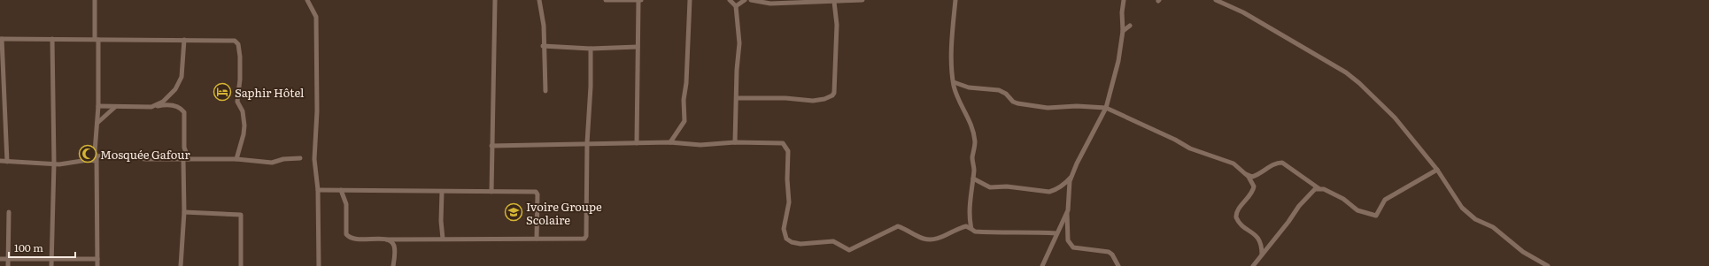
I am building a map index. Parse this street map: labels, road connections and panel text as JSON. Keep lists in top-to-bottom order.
{
  "places": {
    "hotel": ["Saphir Hôtel"],
    "mosque": ["Mosquée Gafour"],
    "school or university": ["Ivoire Groupe Scolaire"]
  },
  "scale_bar": "100 m"
}
